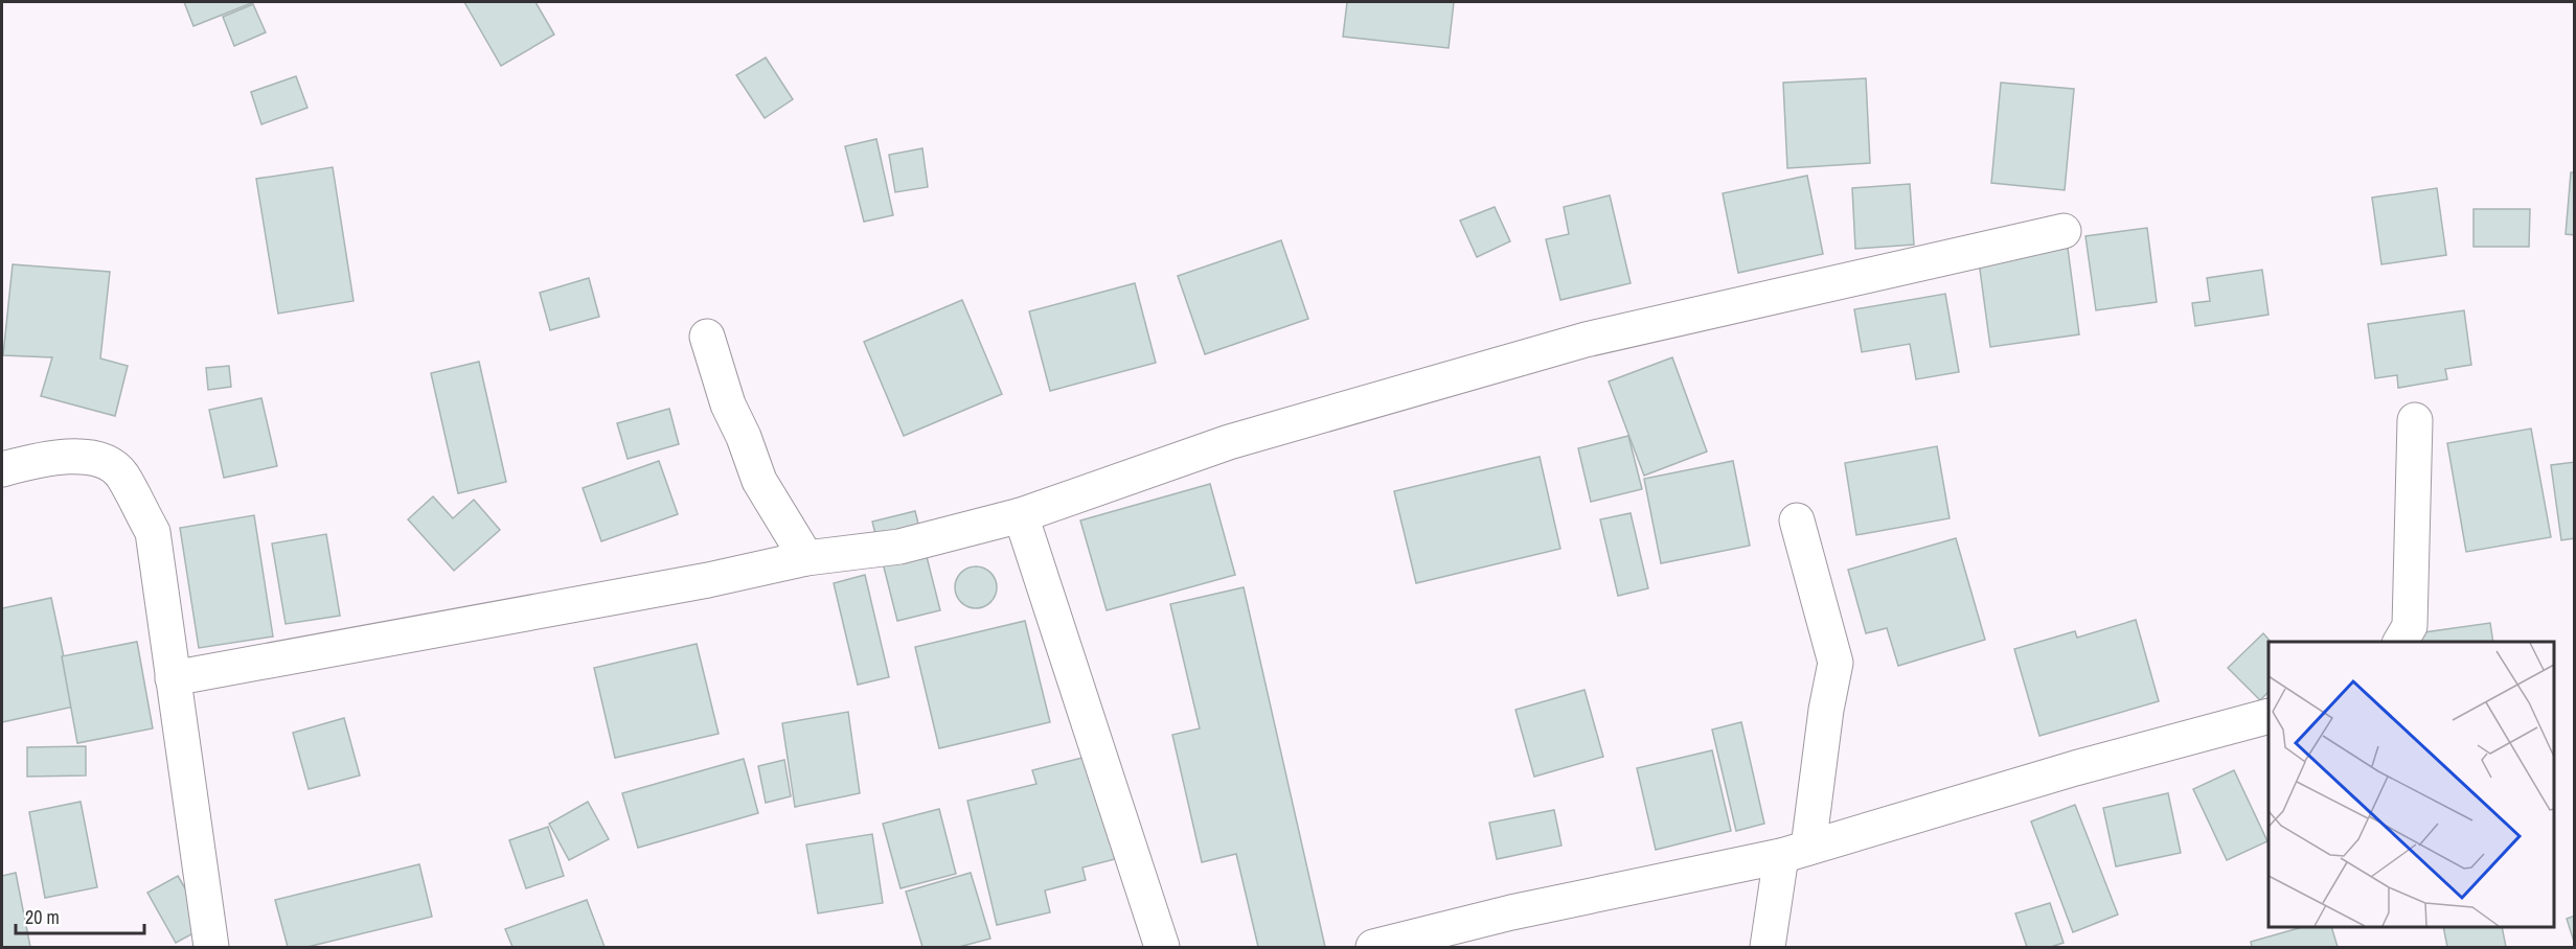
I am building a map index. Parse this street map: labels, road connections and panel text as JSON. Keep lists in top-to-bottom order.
{
  "scale_bar": "20 m"
}
